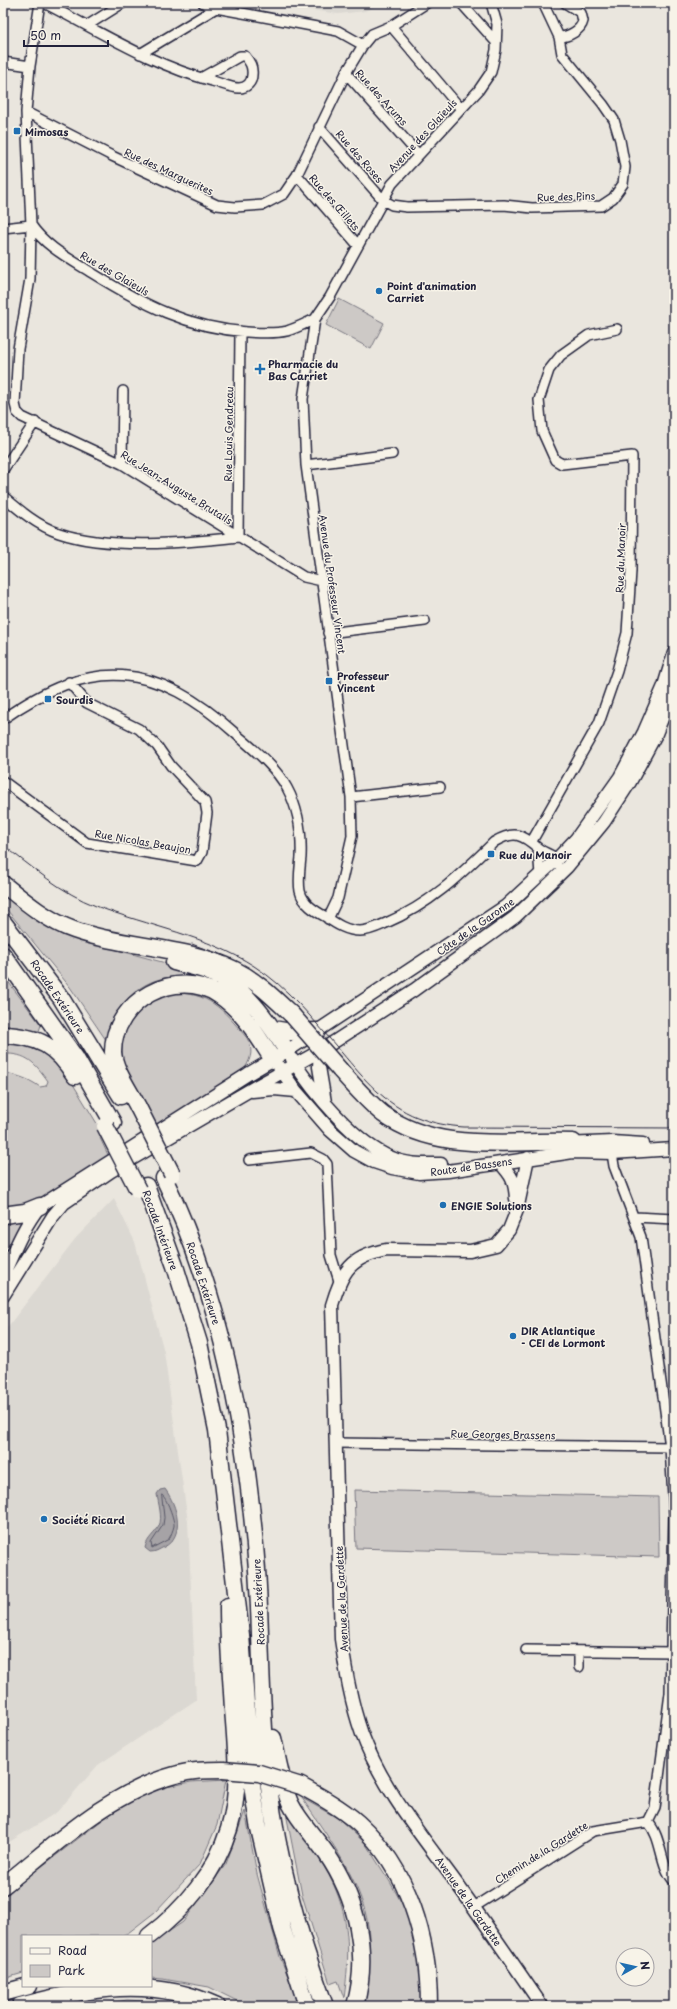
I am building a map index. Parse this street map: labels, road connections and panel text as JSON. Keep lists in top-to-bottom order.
{
  "streets": {
    "highway": ["Rocade Extérieure", "Rocade Intérieure"],
    "main road": ["Côte de la Garonne", "Route de Bassens", "Avenue de la Gardette"],
    "street": [
      "Rue des Arums",
      "Avenue des Glaïeuls",
      "Rue des Roses",
      "Rue des Marguerites",
      "Rue des Pins",
      "Rue des Œillets",
      "Rue des Glaïeuls",
      "Rue Louis Gendreau",
      "Rue Jean-Auguste Brutails",
      "Rue du Manoir",
      "Avenue du Professeur Vincent",
      "Rue Nicolas Beaujon",
      "Rue Georges Brassens",
      "Chemin de la Gardette"
    ]
  },
  "crossings": [
    ["Rue des Arums", "Avenue des Glaïeuls"],
    ["Rue des Arums", "Rue des Marguerites"],
    ["Avenue des Glaïeuls", "Rue des Roses"],
    ["Avenue des Glaïeuls", "Rue des Pins"],
    ["Avenue des Glaïeuls", "Rue des Œillets"],
    ["Avenue des Glaïeuls", "Rue des Glaïeuls"],
    ["Avenue des Glaïeuls", "Avenue du Professeur Vincent"],
    ["Rue des Roses", "Rue des Marguerites"],
    ["Rue des Roses", "Rue des Pins"],
    ["Rue des Marguerites", "Rue des Œillets"],
    ["Rue des Marguerites", "Rue Jean-Auguste Brutails"],
    ["Rue des Glaïeuls", "Rue Louis Gendreau"],
    ["Rue des Glaïeuls", "Rue Jean-Auguste Brutails"],
    ["Rue des Glaïeuls", "Avenue du Professeur Vincent"],
    ["Rue Louis Gendreau", "Rue Jean-Auguste Brutails"],
    ["Rue Jean-Auguste Brutails", "Avenue du Professeur Vincent"],
    ["Route de Bassens", "Avenue de la Gardette"],
    ["Rue Georges Brassens", "Avenue de la Gardette"],
    ["Avenue de la Gardette", "Chemin de la Gardette"]
  ],
  "places": {
    "transit": [
      "Mimosas",
      "Professeur Vincent",
      "Sourdis",
      "Rue du Manoir"
    ],
    "other": [
      "Point d'animation Carriet",
      "ENGIE Solutions",
      "DIR Atlantique - CEI de Lormont",
      "Société Ricard"
    ],
    "health": ["Pharmacie du Bas Carriet"]
  },
  "legend": ["Road", "Park"],
  "scale_bar": "50 m",
  "north": "right"
}
